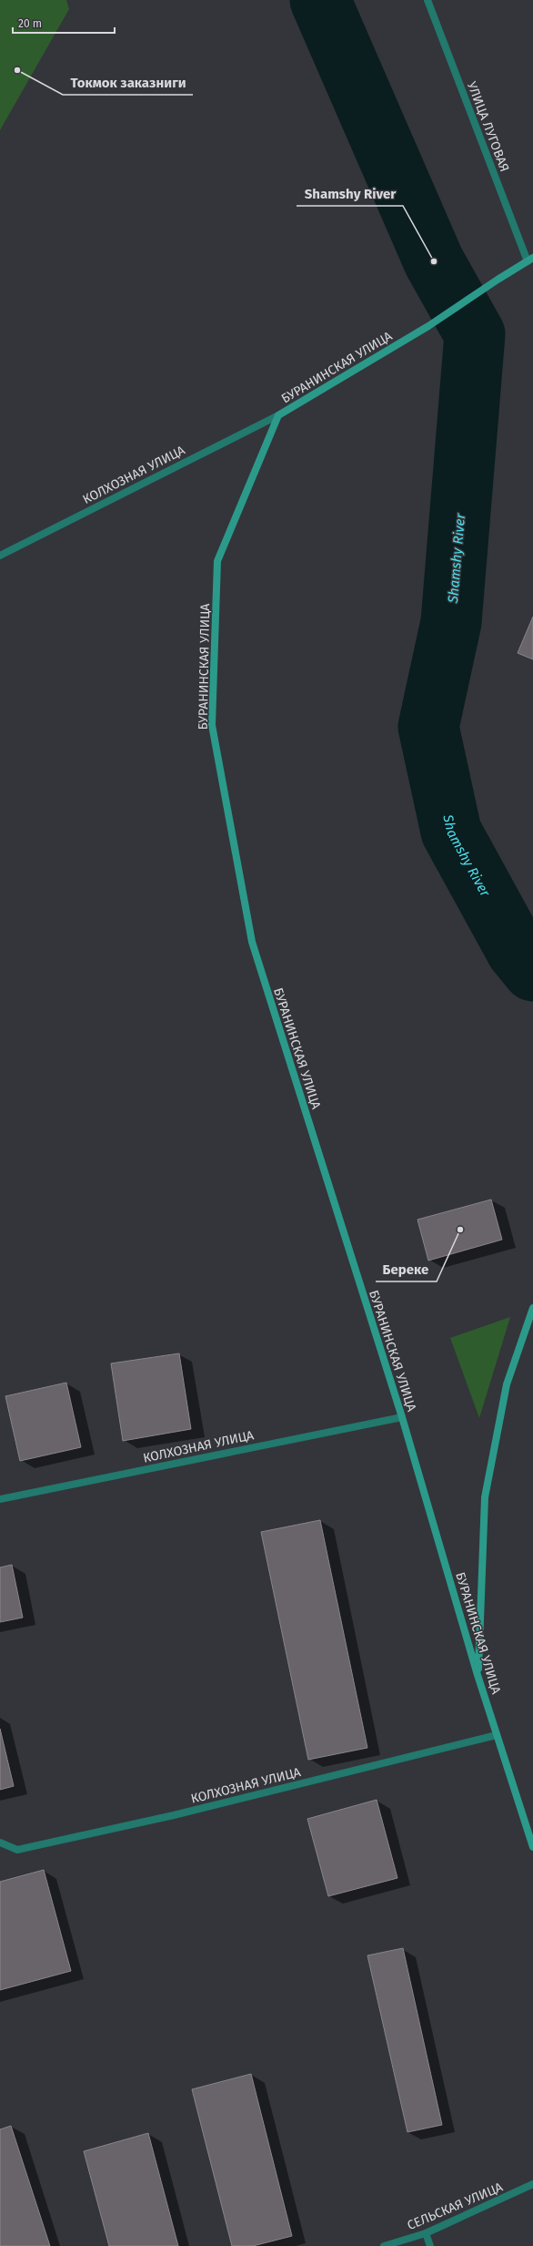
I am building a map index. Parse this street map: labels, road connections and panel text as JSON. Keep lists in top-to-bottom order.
{
  "streets": {
    "main road": ["БУРАНИНСКАЯ УЛИЦА"],
    "street": ["УЛИЦА ЛУГОВАЯ", "КОЛХОЗНАЯ УЛИЦА", "СЕЛЬСКАЯ УЛИЦА"]
  },
  "crossings": [
    ["УЛИЦА ЛУГОВАЯ", "БУРАНИНСКАЯ УЛИЦА"],
    ["БУРАНИНСКАЯ УЛИЦА", "КОЛХОЗНАЯ УЛИЦА"]
  ],
  "water": ["Shamshy River"],
  "places": ["Токмок заказниги", "Shamshy River", "Береке"],
  "scale_bar": "20 m"
}
